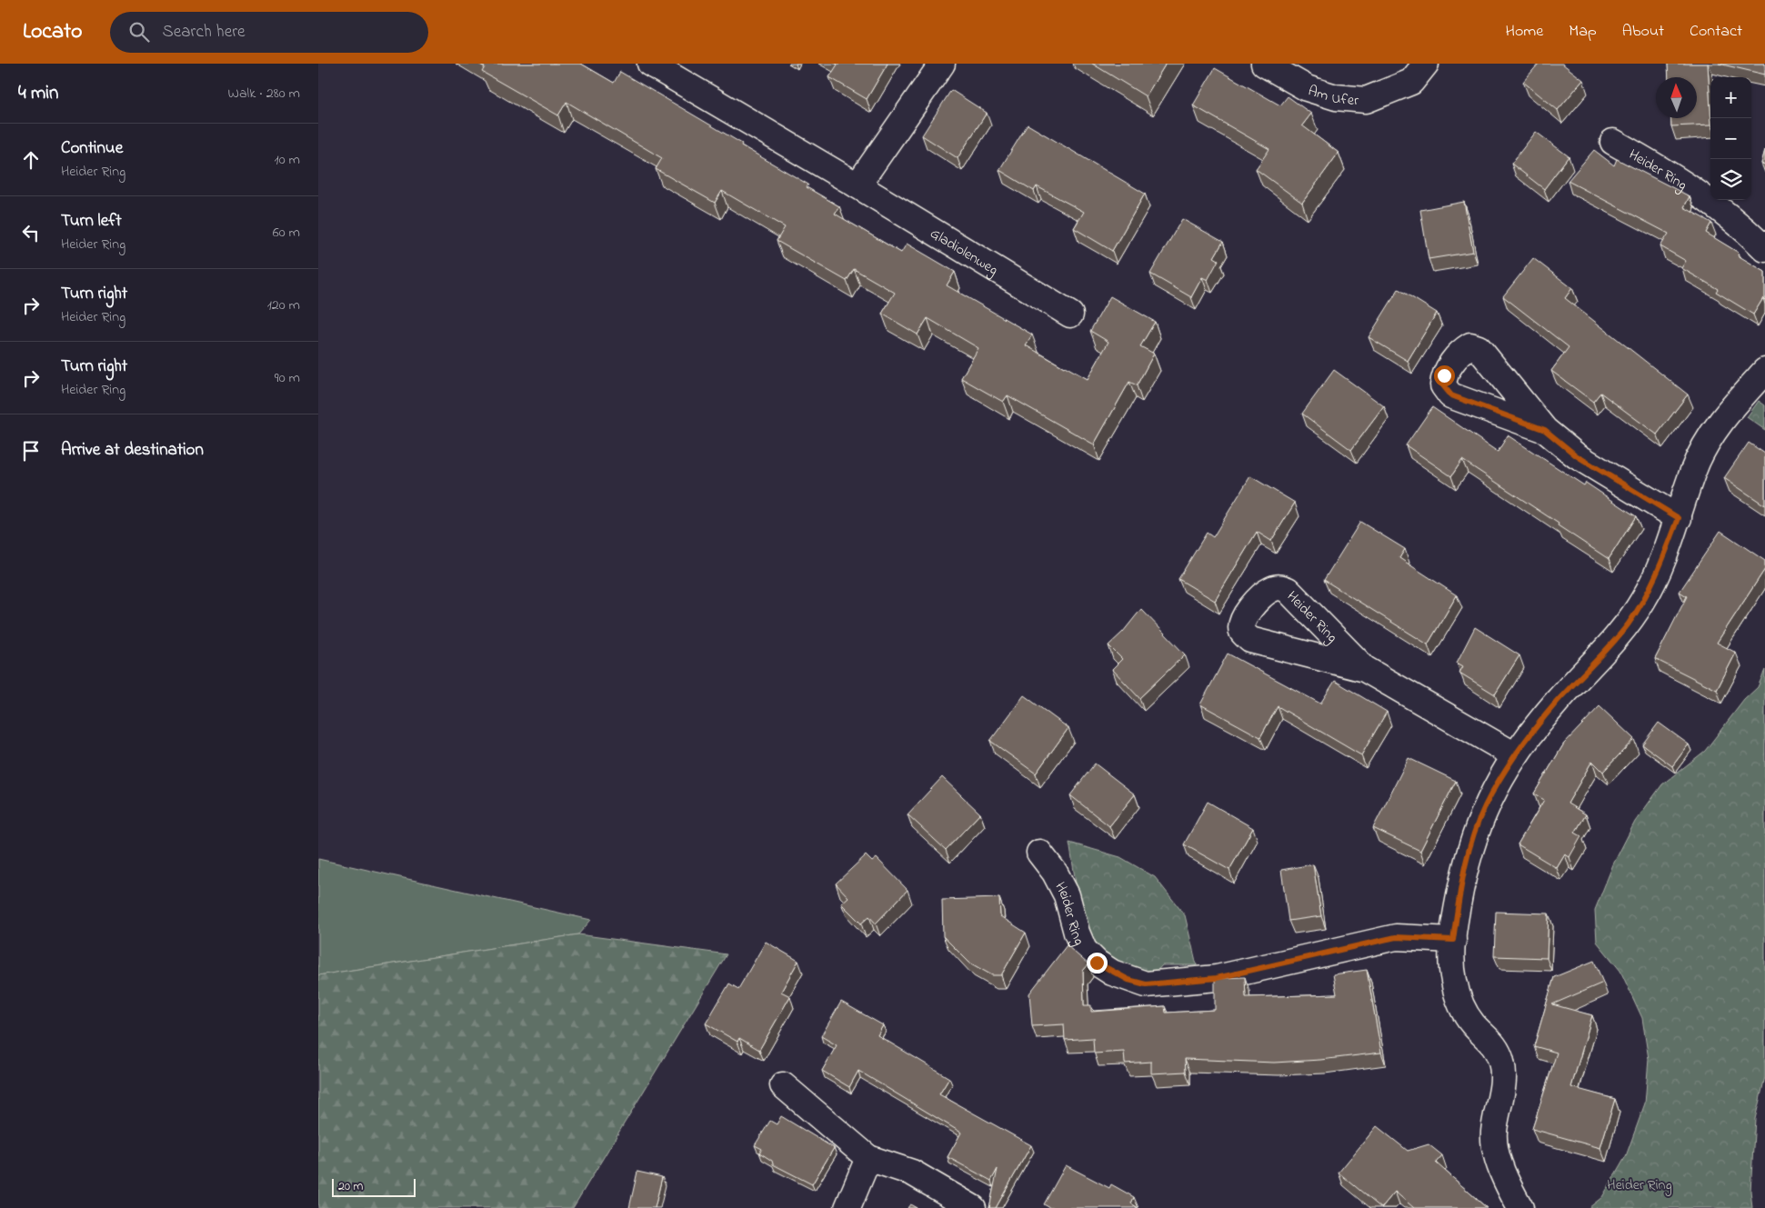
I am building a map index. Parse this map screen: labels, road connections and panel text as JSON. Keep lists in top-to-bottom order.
{
  "streets": {
    "street": ["Am Ufer", "Heider Ring", "Gladiolenweg"]
  },
  "parks": ["Heider Ring"],
  "scale_bar": "20 m",
  "north": "top",
  "page": {
    "header": "Locato",
    "search": "Search here",
    "nav": [
      "Home",
      "Map",
      "About",
      "Contact"
    ],
    "heading": ["4 min", "Walk · 280 m"],
    "map_buttons": ["+", "−"],
    "list": [
      ["Continue", "Heider Ring", "10 m"],
      ["Turn left", "Heider Ring", "60 m"],
      ["Turn right", "Heider Ring", "120 m"],
      ["Turn right", "Heider Ring", "90 m"],
      "Arrive at destination"
    ],
    "scale": "20 m"
  }
}
